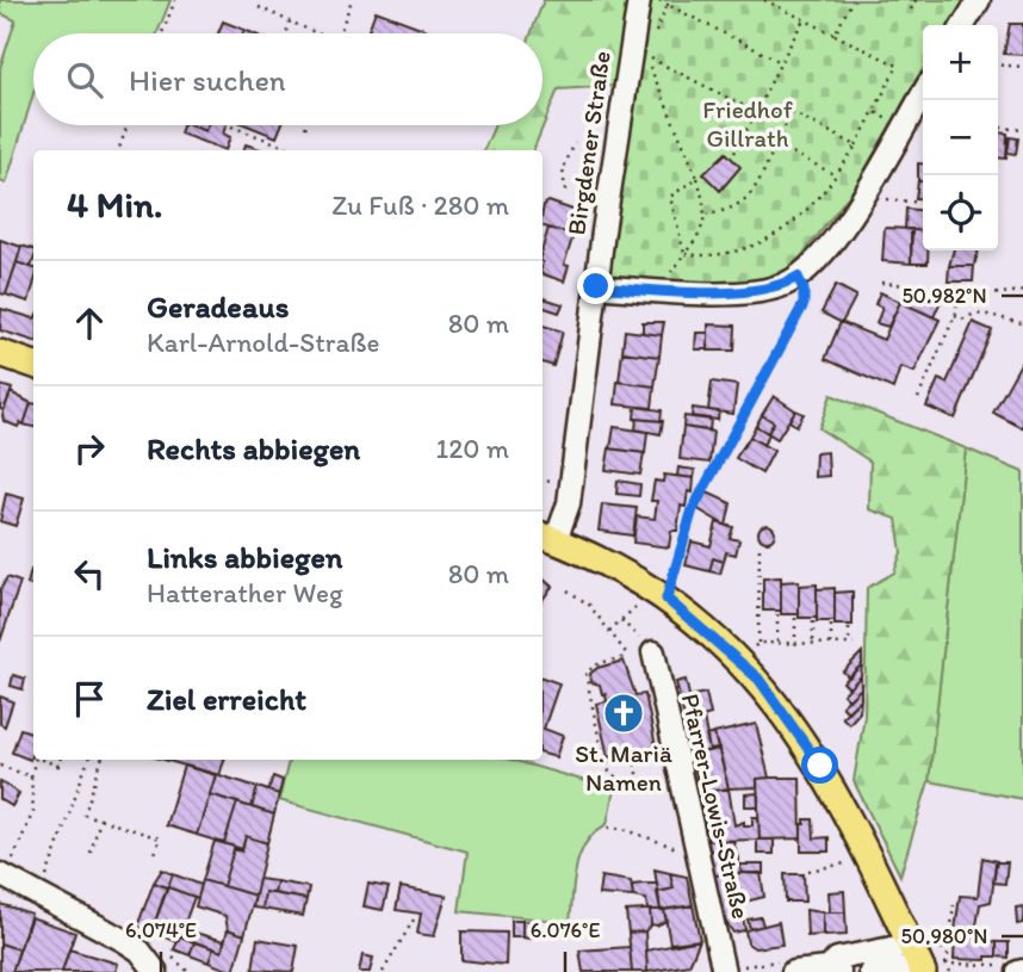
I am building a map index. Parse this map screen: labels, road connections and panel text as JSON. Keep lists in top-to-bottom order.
{
  "streets": {
    "street": ["Birgdener Straße", "Pfarrer-Lowis-Straße"]
  },
  "parks": ["Friedhof Gillrath"],
  "places": {
    "church": ["St. Mariä Namen"]
  },
  "page": {
    "map_buttons": ["+", "−"],
    "search": "Hier suchen",
    "heading": ["4 Min.", "Zu Fuß · 280 m"],
    "list": [
      ["Geradeaus", "Karl-Arnold-Straße", "80 m"],
      ["Rechts abbiegen", "120 m"],
      ["Links abbiegen", "Hatterather Weg", "80 m"],
      "Ziel erreicht"
    ]
  },
  "coordinates": [
    "50.982°N",
    "6.074°E",
    "6.076°E",
    "50.980°N"
  ]
}
